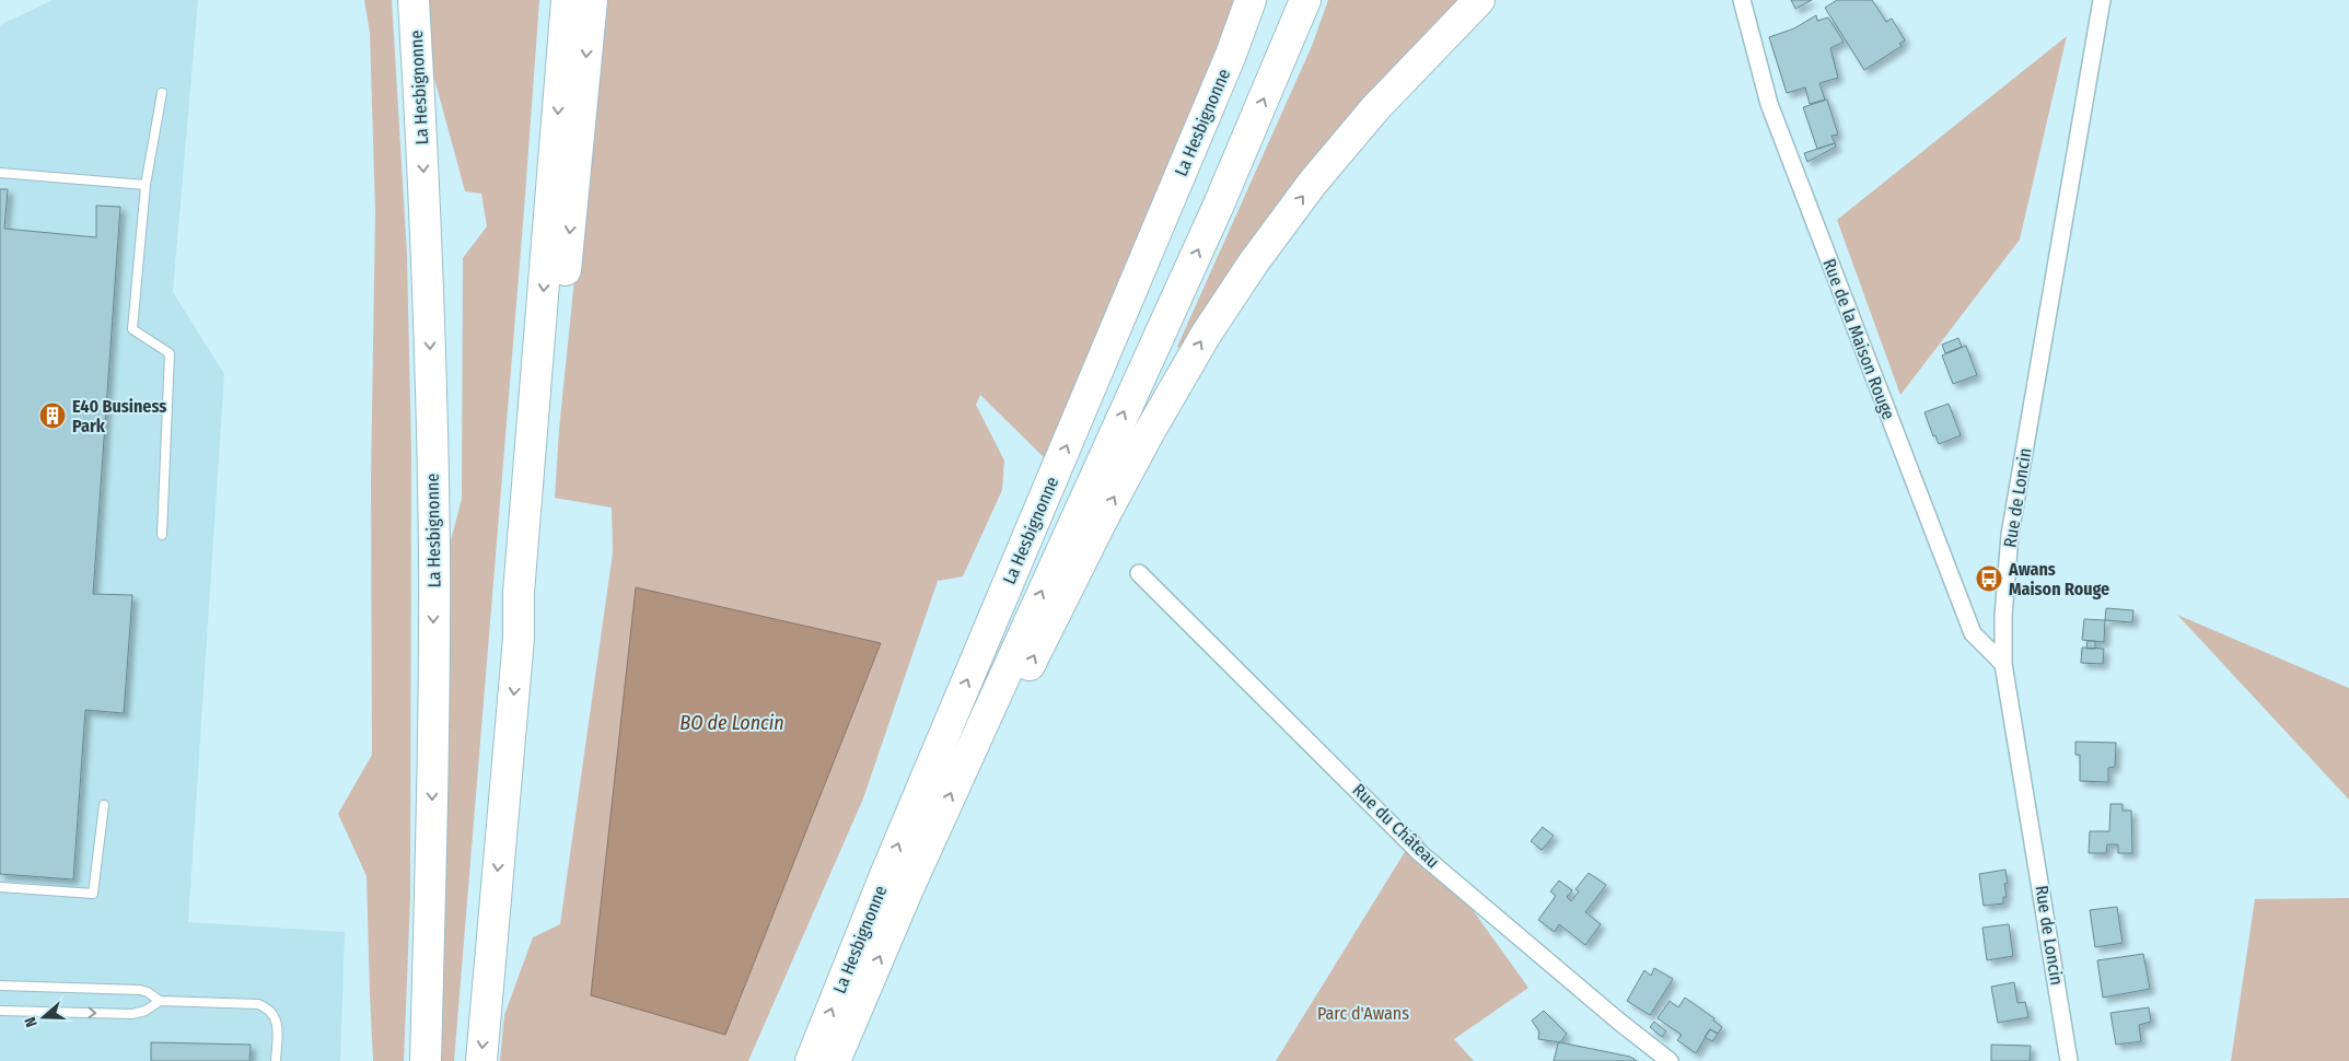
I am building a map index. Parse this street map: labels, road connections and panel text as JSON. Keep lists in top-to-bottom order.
{
  "streets": {
    "highway": ["La Hesbignonne"],
    "street": ["Rue de la Maison Rouge", "Rue de Loncin", "Rue du Château"]
  },
  "crossings": [
    ["Rue de la Maison Rouge", "Rue de Loncin"]
  ],
  "water": ["BO de Loncin"],
  "parks": ["Parc d'Awans"],
  "places": {
    "building": ["E40 Business Park"],
    "bus stop": ["Awans Maison Rouge"]
  },
  "north": "left"
}
